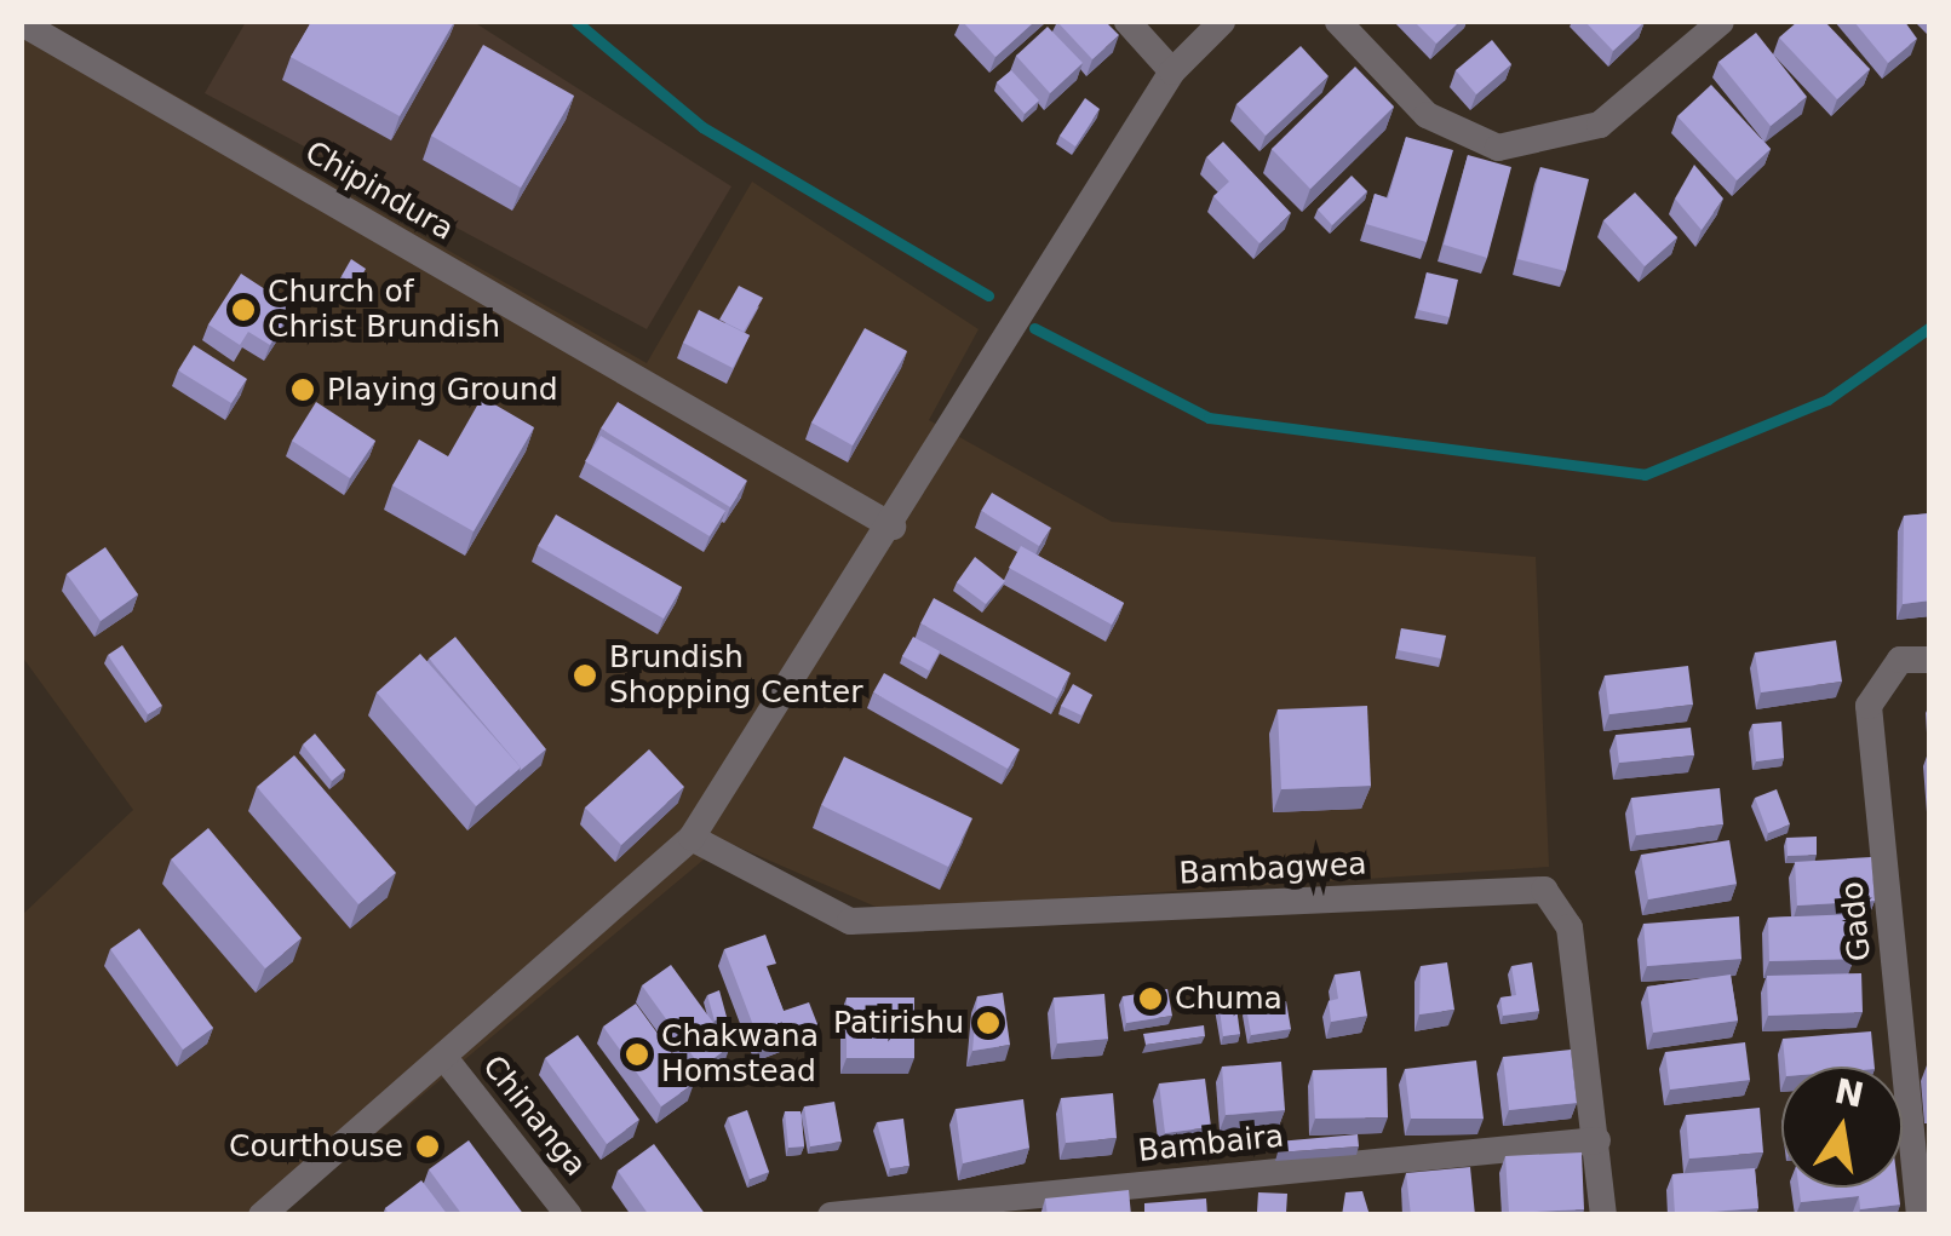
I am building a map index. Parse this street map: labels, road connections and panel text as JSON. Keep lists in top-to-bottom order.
{
  "streets": {
    "street": [
      "Chipindura",
      "Bambagwea",
      "Gado",
      "Chinanga",
      "Bambaira"
    ]
  },
  "crossings": [
    ["Bambagwea", "Bambaira"]
  ],
  "places": [
    "Church of Christ Brundish",
    "Playing Ground",
    "Brundish Shopping Center",
    "Chuma",
    "Patirishu",
    "Chakwana Homstead",
    "Courthouse"
  ],
  "north": "top"
}
